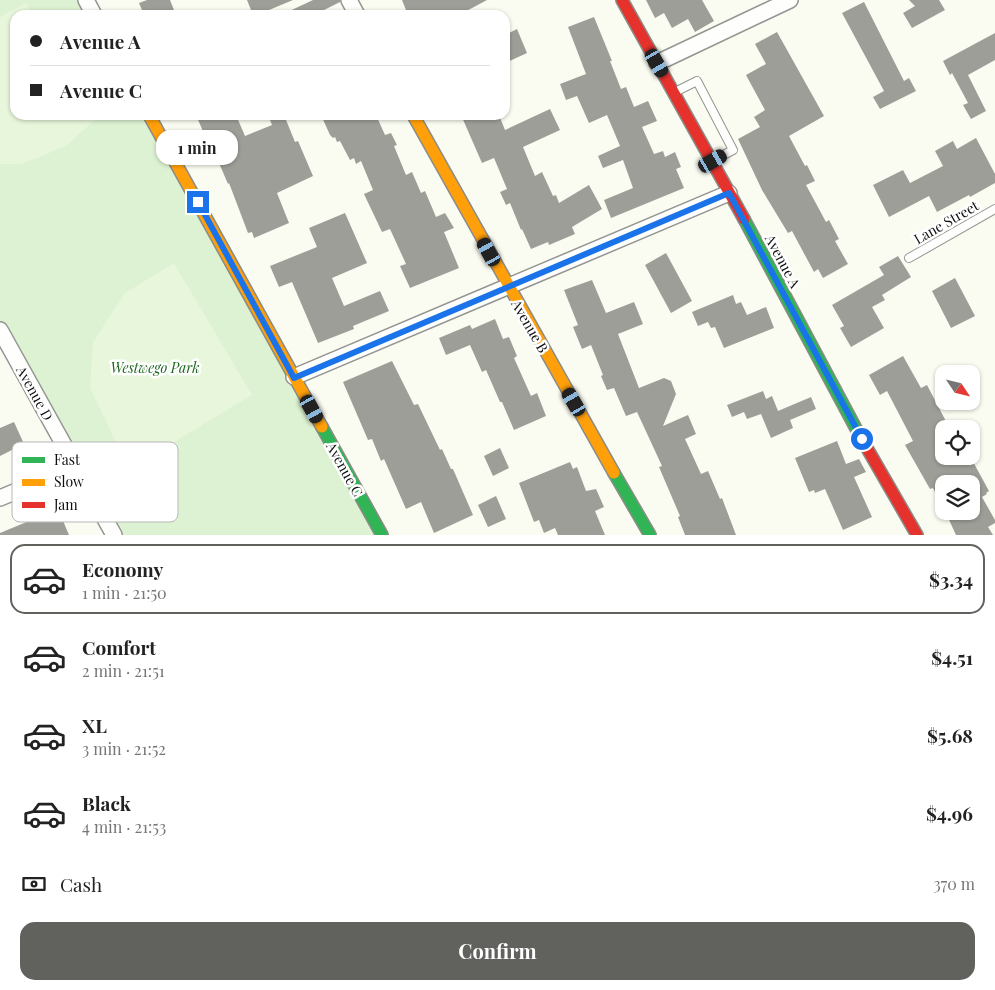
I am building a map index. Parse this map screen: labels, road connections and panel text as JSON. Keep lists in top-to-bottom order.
{
  "streets": {
    "street": [
      "Avenue A",
      "Avenue B",
      "Avenue D",
      "Avenue C"
    ],
    "lane": ["Lane Street"]
  },
  "parks": ["Westwego Park"],
  "legend": ["Fast", "Slow", "Jam"],
  "north": "bottom right",
  "page": {
    "banner": ["Avenue A", "Avenue C"],
    "bubble": "1 min",
    "list": [
      {
        "name": "Economy",
        "note": "1 min · 21:50",
        "value": "$3.34"
      },
      {
        "name": "Comfort",
        "note": "2 min · 21:51",
        "value": "$4.51"
      },
      {
        "name": "XL",
        "note": "3 min · 21:52",
        "value": "$5.68"
      },
      {
        "name": "Black",
        "note": "4 min · 21:53",
        "value": "$4.96"
      }
    ],
    "pay": ["Cash", "370 m"],
    "buttons": "Confirm"
  }
}
